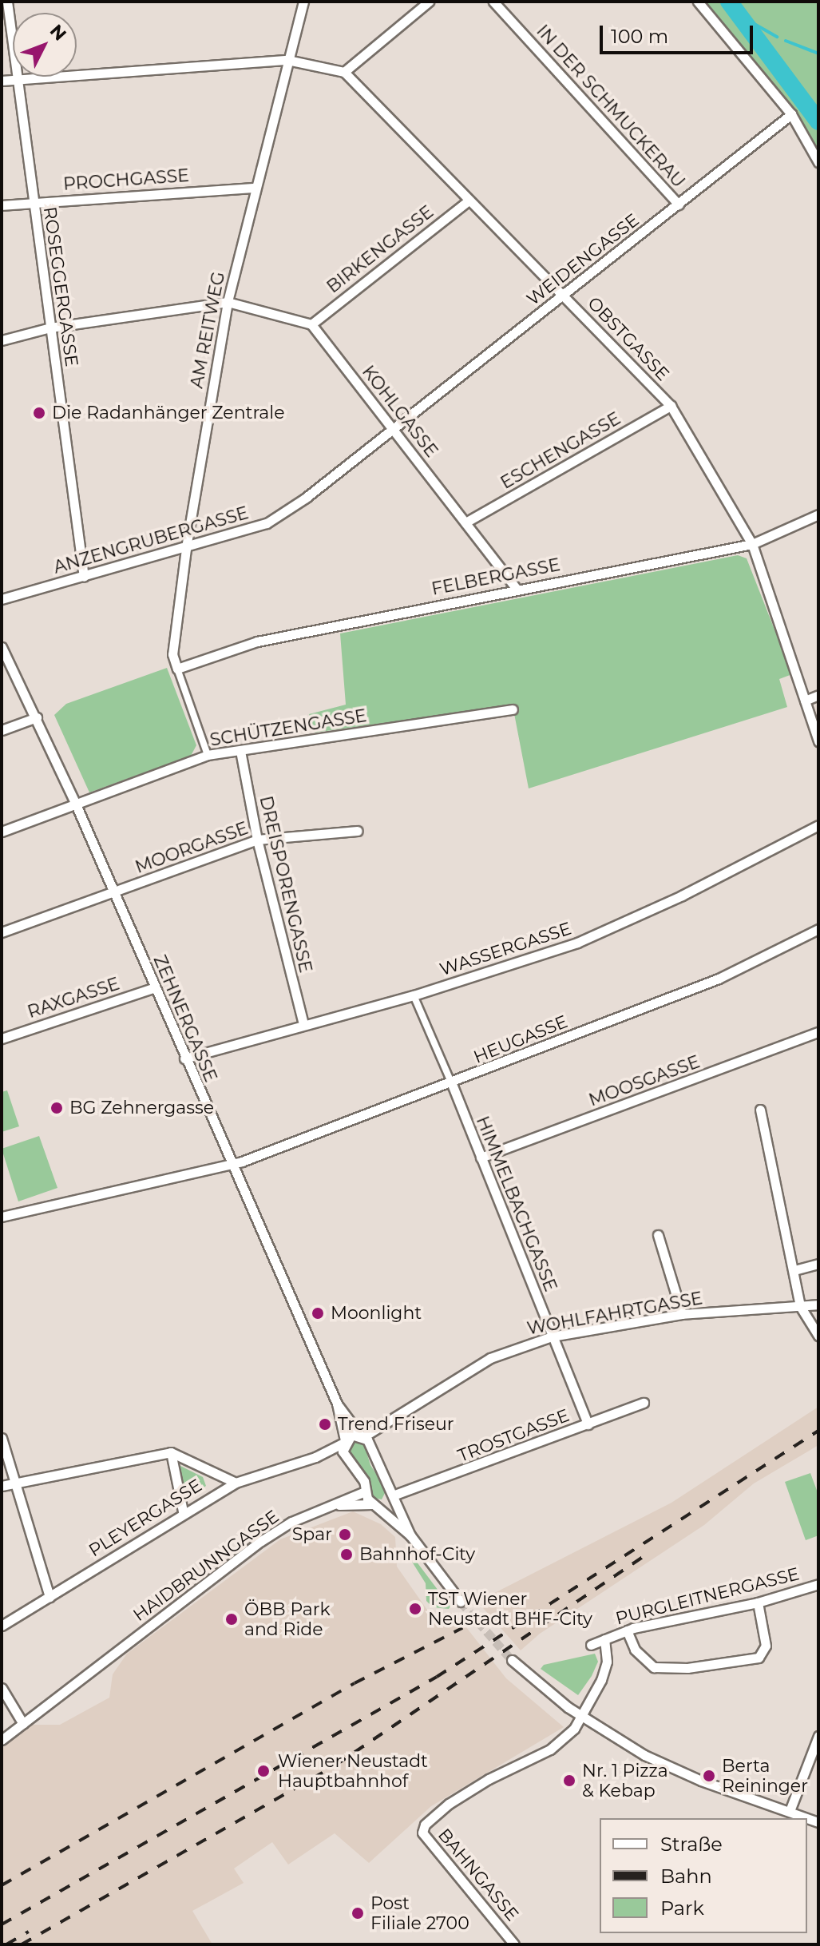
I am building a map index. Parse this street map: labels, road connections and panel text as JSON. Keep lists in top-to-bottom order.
{
  "streets": {
    "street": [
      "IN DER SCHMUCKERAU",
      "PROCHGASSE",
      "BIRKENGASSE",
      "WEIDENGASSE",
      "ROSEGGERGASSE",
      "AM REITWEG",
      "OBSTGASSE",
      "KOHLGASSE",
      "ESCHENGASSE",
      "ANZENGRUBERGASSE",
      "FELBERGASSE",
      "SCHÜTZENGASSE",
      "MOORGASSE",
      "DREISPORENGASSE",
      "WASSERGASSE",
      "RAXGASSE",
      "ZEHNERGASSE",
      "HEUGASSE",
      "MOOSGASSE",
      "HIMMELBACHGASSE",
      "WOHLFAHRTGASSE",
      "TROSTGASSE",
      "PLEYERGASSE",
      "HAIDBRUNNGASSE",
      "PURGLEITNERGASSE",
      "BAHNGASSE"
    ]
  },
  "crossings": [
    ["IN DER SCHMUCKERAU", "WEIDENGASSE"],
    ["PROCHGASSE", "ROSEGGERGASSE"],
    ["PROCHGASSE", "AM REITWEG"],
    ["BIRKENGASSE", "OBSTGASSE"],
    ["BIRKENGASSE", "KOHLGASSE"],
    ["WEIDENGASSE", "OBSTGASSE"],
    ["WEIDENGASSE", "KOHLGASSE"],
    ["WEIDENGASSE", "ANZENGRUBERGASSE"],
    ["ROSEGGERGASSE", "ANZENGRUBERGASSE"],
    ["AM REITWEG", "ANZENGRUBERGASSE"],
    ["AM REITWEG", "FELBERGASSE"],
    ["OBSTGASSE", "ESCHENGASSE"],
    ["OBSTGASSE", "FELBERGASSE"],
    ["KOHLGASSE", "ESCHENGASSE"],
    ["KOHLGASSE", "ANZENGRUBERGASSE"],
    ["KOHLGASSE", "FELBERGASSE"],
    ["SCHÜTZENGASSE", "DREISPORENGASSE"],
    ["SCHÜTZENGASSE", "ZEHNERGASSE"],
    ["MOORGASSE", "DREISPORENGASSE"],
    ["MOORGASSE", "ZEHNERGASSE"],
    ["DREISPORENGASSE", "WASSERGASSE"],
    ["WASSERGASSE", "ZEHNERGASSE"],
    ["WASSERGASSE", "HIMMELBACHGASSE"],
    ["RAXGASSE", "ZEHNERGASSE"],
    ["ZEHNERGASSE", "HEUGASSE"],
    ["ZEHNERGASSE", "WOHLFAHRTGASSE"],
    ["ZEHNERGASSE", "TROSTGASSE"],
    ["ZEHNERGASSE", "PLEYERGASSE"],
    ["HEUGASSE", "HIMMELBACHGASSE"],
    ["MOOSGASSE", "HIMMELBACHGASSE"],
    ["HIMMELBACHGASSE", "WOHLFAHRTGASSE"],
    ["HIMMELBACHGASSE", "TROSTGASSE"],
    ["WOHLFAHRTGASSE", "PLEYERGASSE"],
    ["TROSTGASSE", "HAIDBRUNNGASSE"],
    ["PURGLEITNERGASSE", "BAHNGASSE"]
  ],
  "places": [
    "Die Radanhänger Zentrale",
    "BG Zehnergasse",
    "Moonlight",
    "Trend Friseur",
    "Spar",
    "Bahnhof-City",
    "TST Wiener Neustadt BHF-City",
    "ÖBB Park and Ride",
    "Wiener Neustadt Hauptbahnhof",
    "Berta Reininger",
    "Nr. 1 Pizza & Kebap",
    "Post Filiale 2700"
  ],
  "legend": ["Straße", "Bahn", "Park"],
  "scale_bar": "100 m",
  "north": "top right"
}
